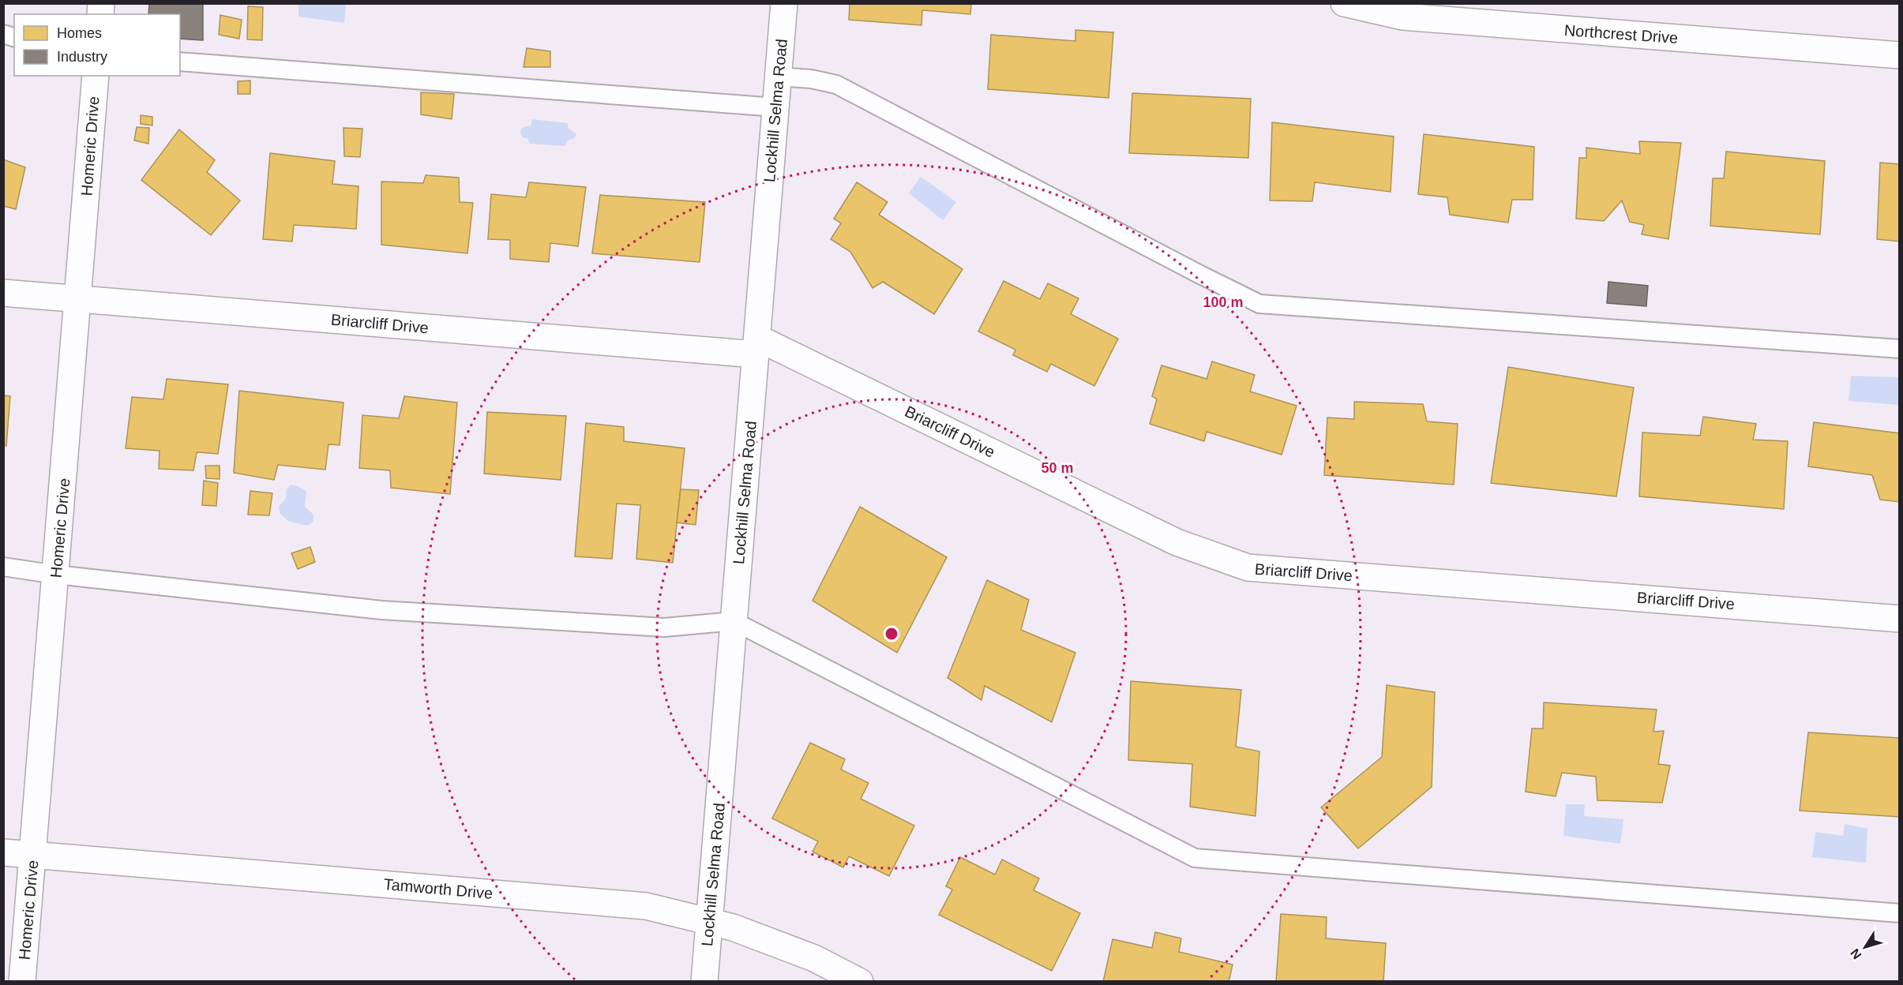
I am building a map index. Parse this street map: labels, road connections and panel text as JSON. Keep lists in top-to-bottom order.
{
  "streets": {
    "street": [
      "Northcrest Drive",
      "Lockhill Selma Road",
      "Homeric Drive",
      "Briarcliff Drive",
      "Tamworth Drive"
    ]
  },
  "crossings": [
    ["Lockhill Selma Road", "Briarcliff Drive"],
    ["Lockhill Selma Road", "Tamworth Drive"],
    ["Homeric Drive", "Briarcliff Drive"],
    ["Homeric Drive", "Tamworth Drive"]
  ],
  "legend": ["Homes", "Industry"],
  "north": "bottom left",
  "rings": ["100 m", "50 m"]
}
